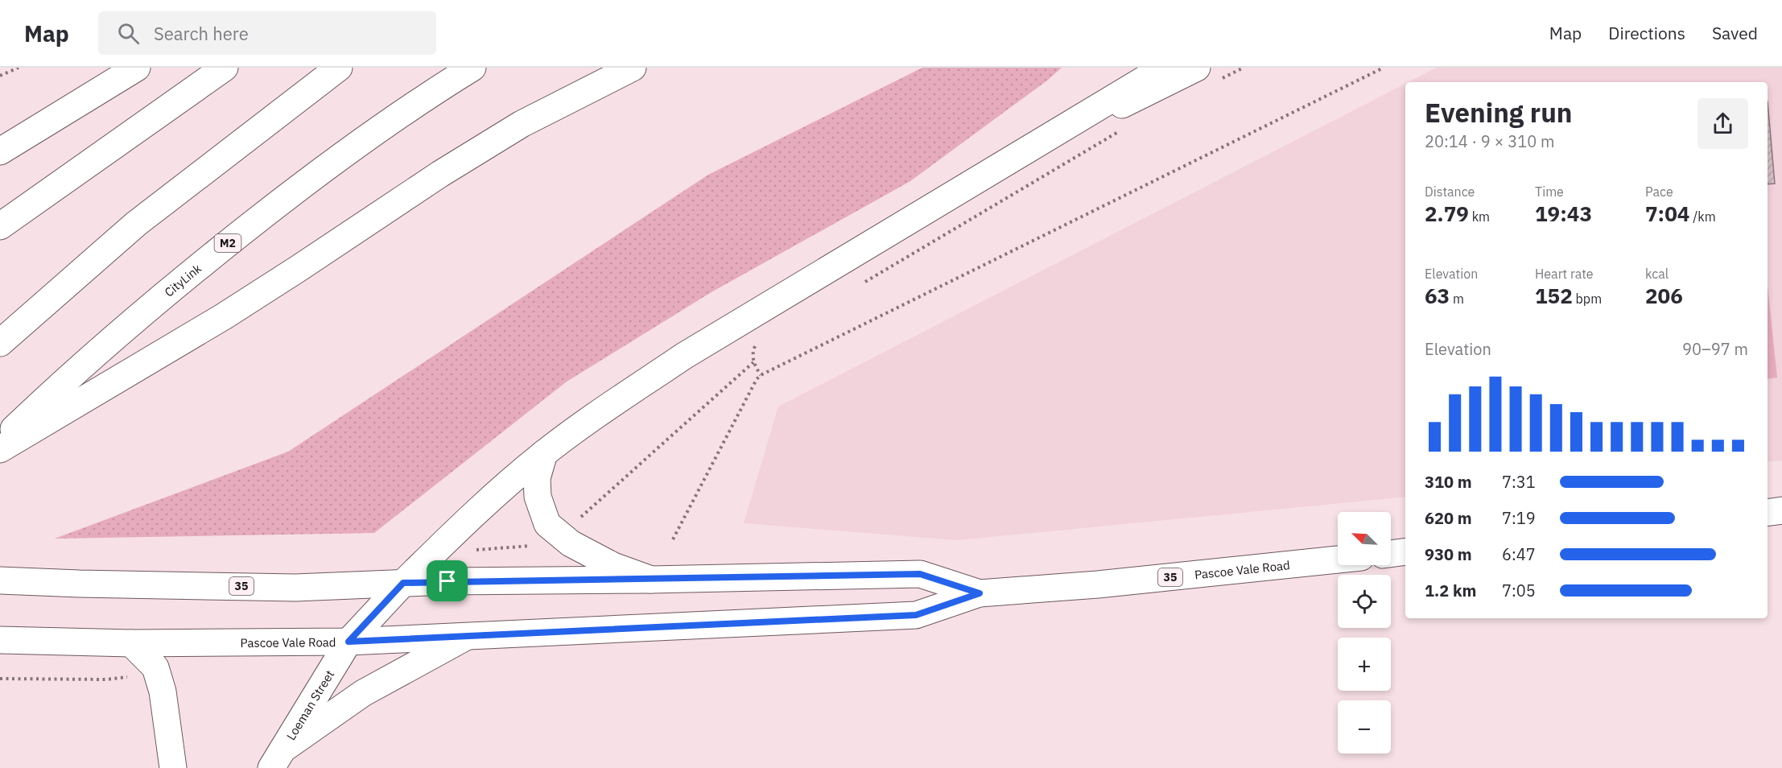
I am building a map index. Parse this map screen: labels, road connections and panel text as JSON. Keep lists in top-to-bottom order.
{
  "streets": {
    "main road": [
      "M2",
      "CityLink",
      "Pascoe Vale Road",
      "35",
      "Loeman Street"
    ]
  },
  "crossings": [
    ["Pascoe Vale Road", "Loeman Street"]
  ],
  "north": "top left",
  "page": {
    "header": "Map",
    "search": "Search here",
    "nav": ["Map", "Directions", "Saved"],
    "heading": ["Evening run", "20:14 · 9 × 310 m"],
    "stats": [
      ["Distance", "2.79 km"],
      ["Time", "19:43"],
      ["Pace", "7:04 /km"],
      ["Elevation", "63 m"],
      ["Heart rate", "152 bpm"],
      ["kcal", "206"]
    ],
    "chart": ["Elevation", "90–97 m"],
    "list": [
      {
        "name": "310 m",
        "note": "7:31"
      },
      {
        "name": "620 m",
        "note": "7:19"
      },
      {
        "name": "930 m",
        "note": "6:47"
      },
      {
        "name": "1.2 km",
        "note": "7:05"
      }
    ],
    "map_buttons": ["+", "−"]
  }
}
